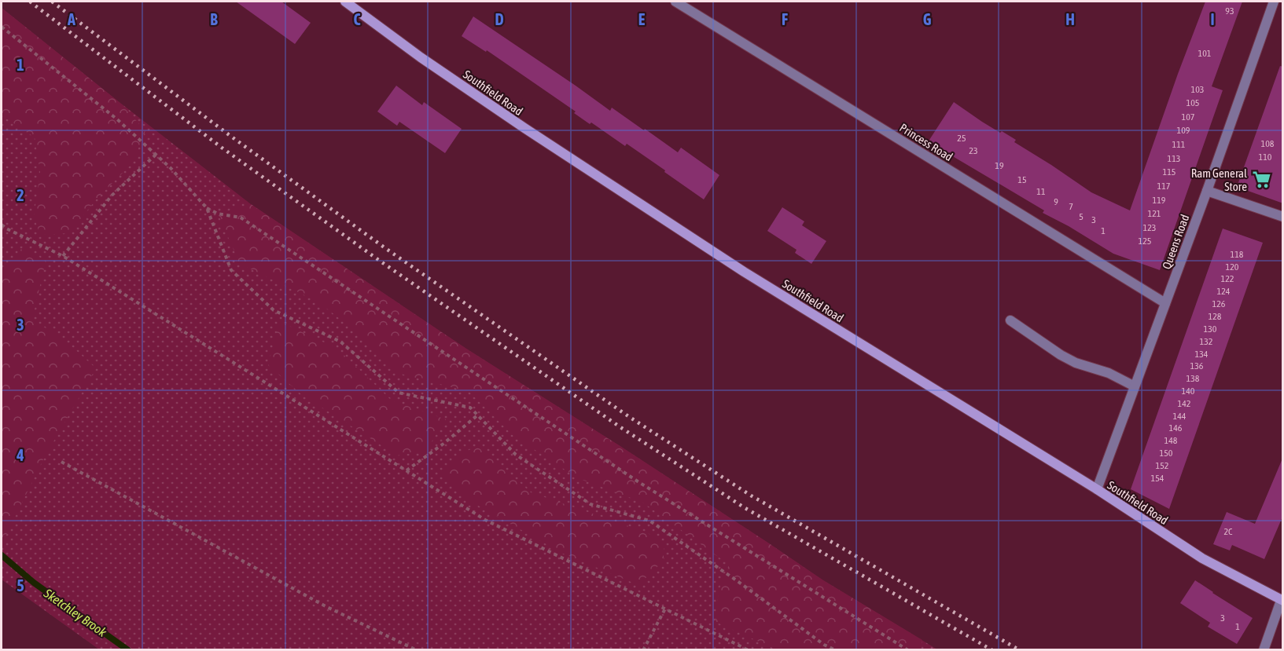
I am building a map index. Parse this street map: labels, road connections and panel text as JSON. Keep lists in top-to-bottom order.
{
  "streets": {
    "main road": ["Southfield Road"],
    "street": ["Princess Road", "Queens Road"]
  },
  "crossings": [
    ["Southfield Road", "Queens Road"],
    ["Princess Road", "Queens Road"]
  ],
  "water": ["Sketchley Brook"],
  "places": {
    "supermarket": ["Ram General Store"]
  },
  "house_numbers": [
    "93",
    "101",
    "103",
    "105",
    "107",
    "109",
    "25",
    "108",
    "111",
    "23",
    "110",
    "113",
    "19",
    "115",
    "15",
    "117",
    "11",
    "119",
    "9",
    "7",
    "121",
    "5",
    "3",
    "123",
    "1",
    "125",
    "118",
    "120",
    "122",
    "124",
    "126",
    "128",
    "130",
    "132",
    "134",
    "136",
    "138",
    "140",
    "142",
    "144",
    "146",
    "148",
    "150",
    "152",
    "154",
    "2C",
    "3",
    "1"
  ],
  "grid": {
    "columns": [
      "A",
      "B",
      "C",
      "D",
      "E",
      "F",
      "G",
      "H",
      "I"
    ],
    "rows": [
      "1",
      "2",
      "3",
      "4",
      "5"
    ]
  }
}
